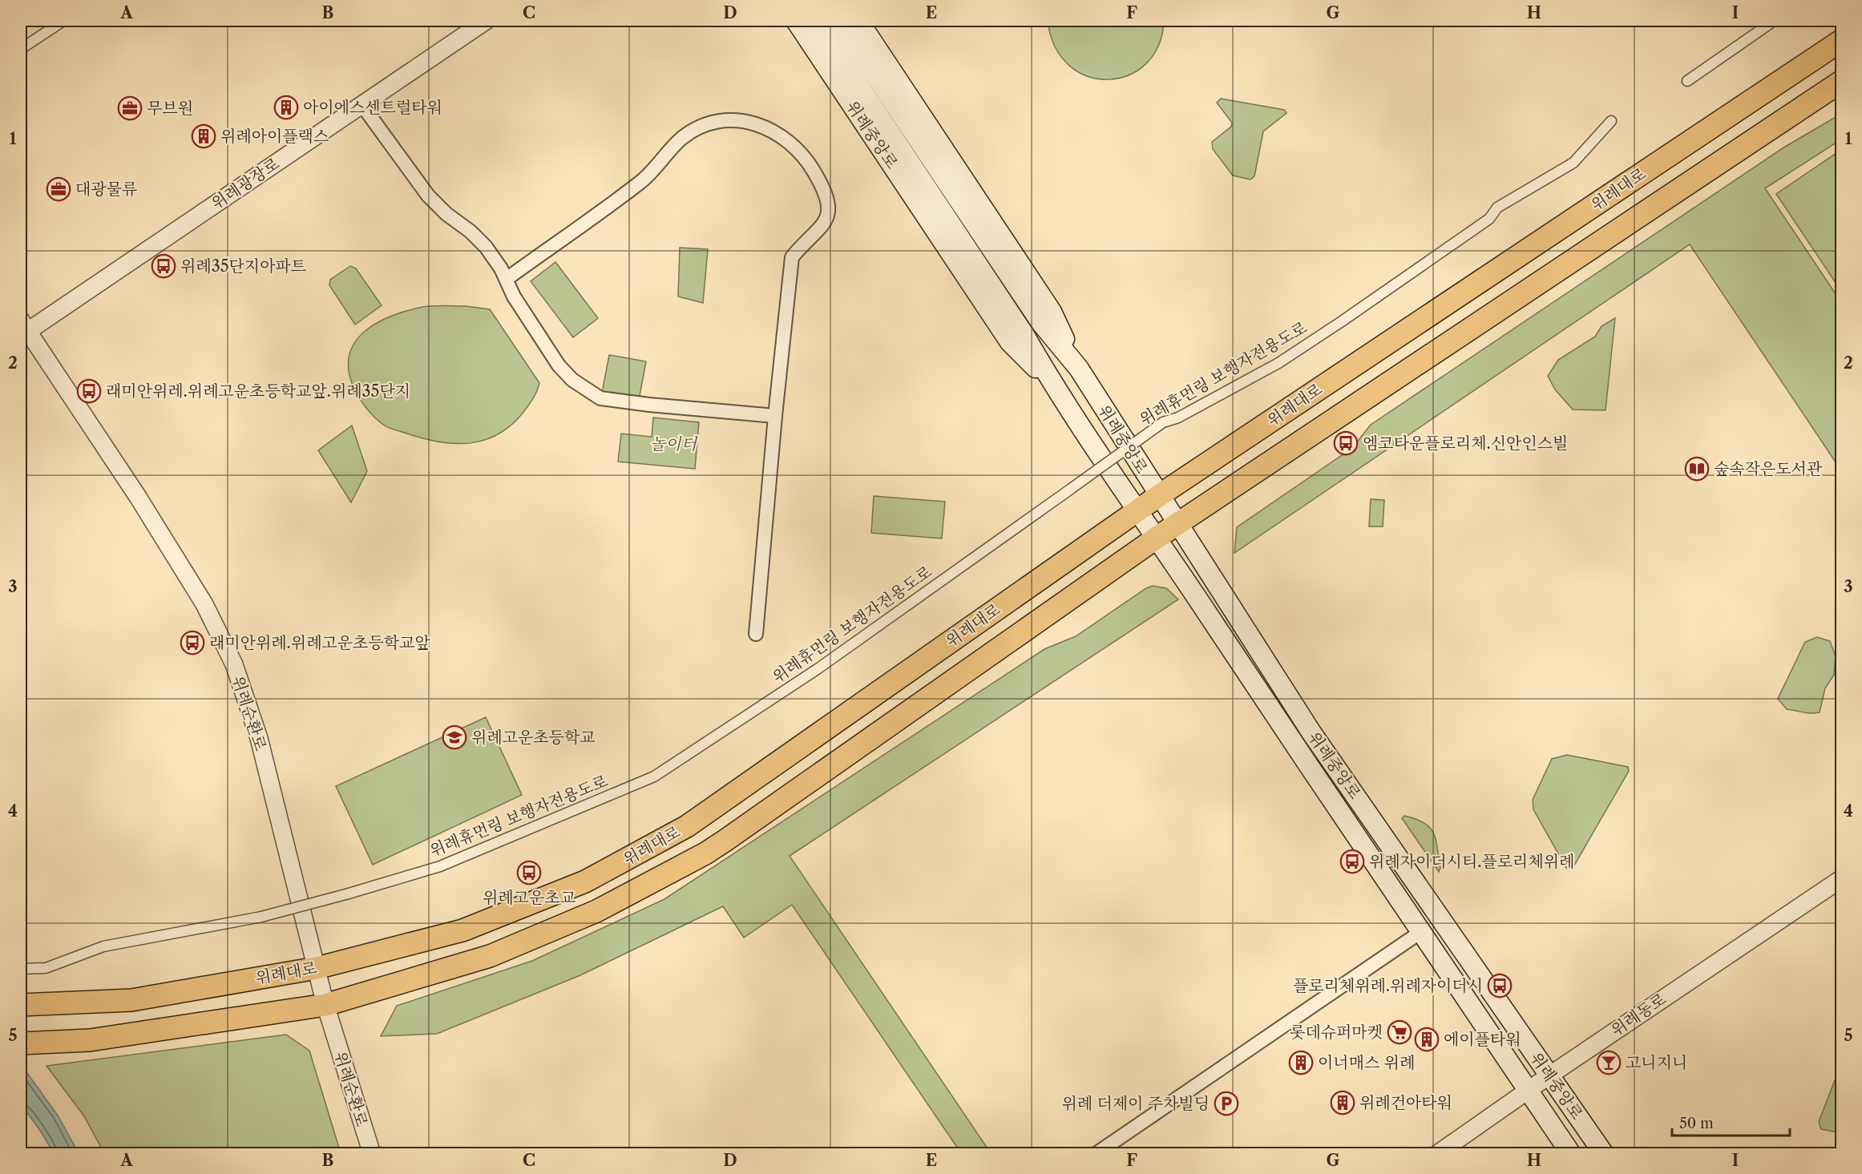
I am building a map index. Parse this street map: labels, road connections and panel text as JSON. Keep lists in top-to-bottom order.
{
  "streets": {
    "main road": ["위례중앙로", "위례대로"],
    "street": [
      "위례광장로",
      "위례휴먼링 보행자전용도로",
      "위례순환로",
      "위례동로"
    ]
  },
  "crossings": [
    ["위례중앙로", "위례대로"],
    ["위례중앙로", "위례동로"],
    ["위례광장로", "위례순환로"],
    ["위례대로", "위례순환로"]
  ],
  "parks": ["놀이터"],
  "places": {
    "building": [
      "아이에스센트럴타워",
      "위례아이플랙스",
      "에이플타워",
      "이너매스 위례",
      "위례건아타워"
    ],
    "office": ["무브원", "대광물류"],
    "bus stop": [
      "위례35단지아파트",
      "래미안위레.위례고운초등학교앞.위례35단지",
      "엠코타운플로리체.신안인스빌",
      "래미안위례.위례고운초등학교앞",
      "위례자이더시티.플로리체위례",
      "위례고운초교",
      "플로리체위례.위례자이더시"
    ],
    "library": ["숲속작은도서관"],
    "school or university": ["위례고운초등학교"],
    "supermarket": ["롯데슈퍼마켓"],
    "bar": ["고니지니"],
    "parking": ["위례 더제이 주차빌딩"]
  },
  "scale_bar": "50 m",
  "grid": {
    "columns": [
      "A",
      "B",
      "C",
      "D",
      "E",
      "F",
      "G",
      "H",
      "I"
    ],
    "rows": [
      "1",
      "2",
      "3",
      "4",
      "5"
    ]
  }
}
